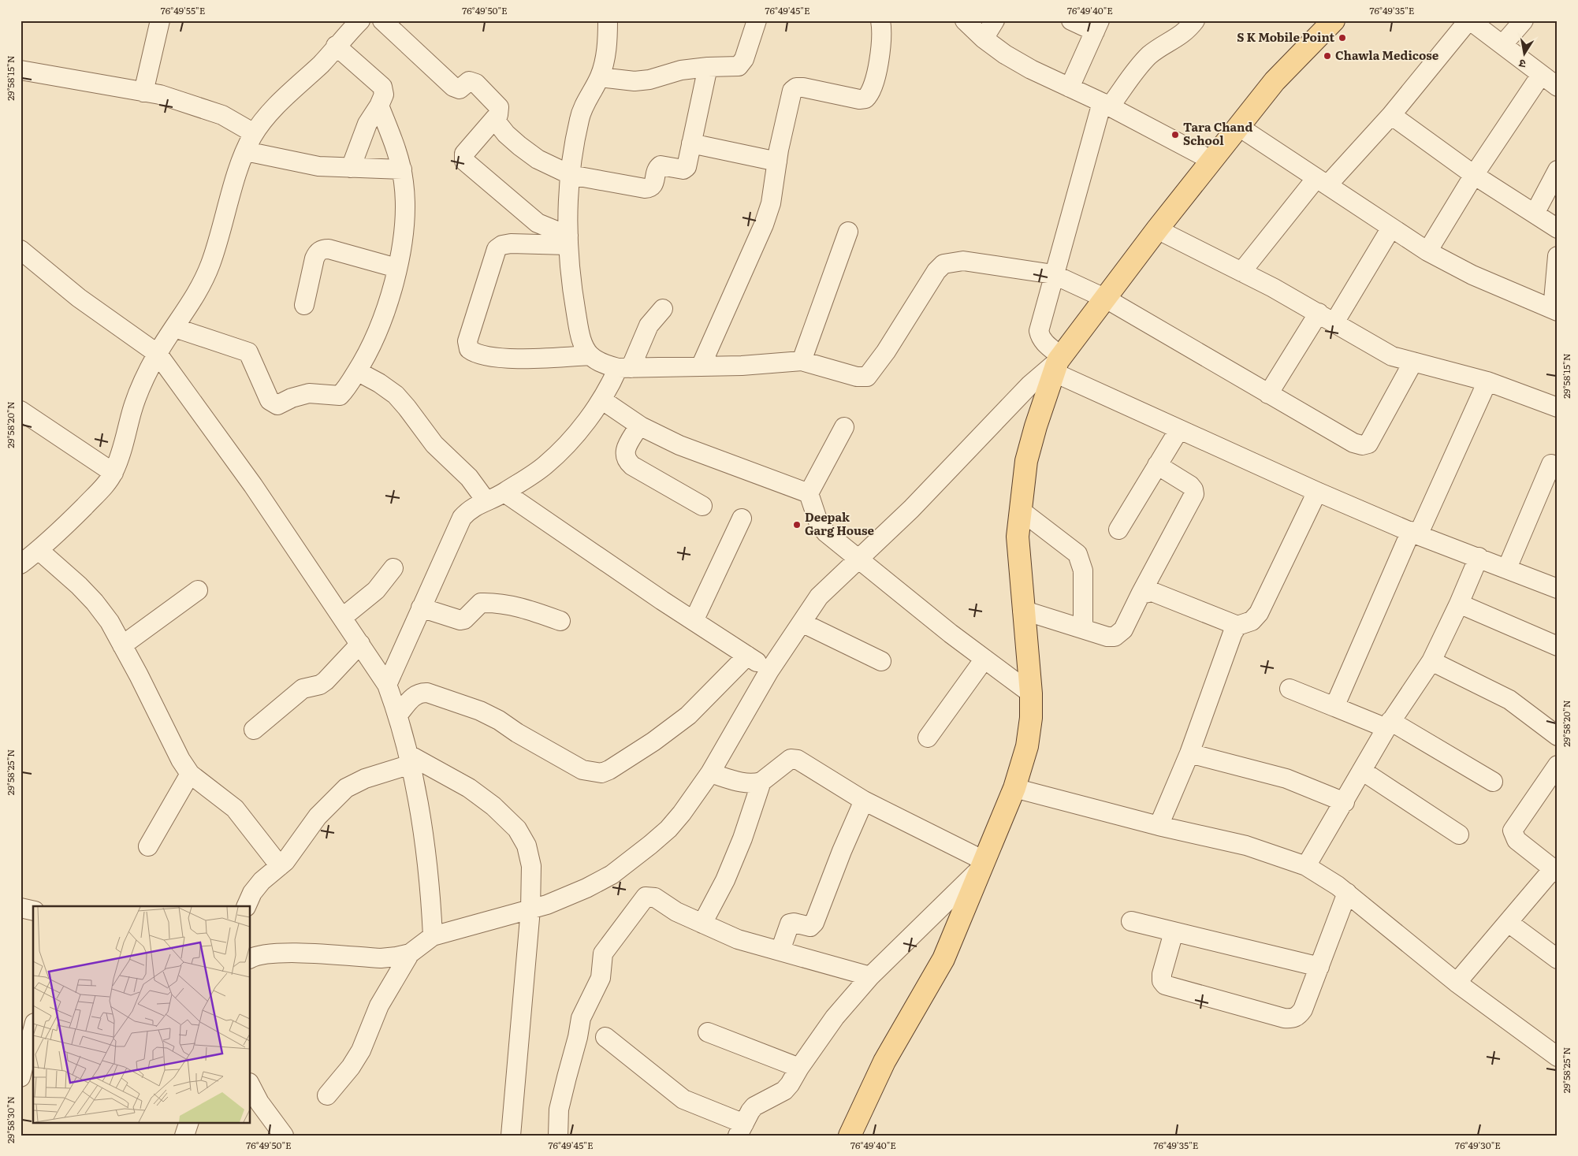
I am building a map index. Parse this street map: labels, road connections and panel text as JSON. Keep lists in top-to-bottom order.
{
  "places": [
    "S K Mobile Point",
    "Chawla Medicose",
    "Tara Chand School",
    "Deepak Garg House"
  ],
  "north": "bottom",
  "coordinates": [
    "76°49'55\"E",
    "76°49'50\"E",
    "76°49'45\"E",
    "76°49'40\"E",
    "76°49'35\"E",
    "29°58'15\"N",
    "29°58'20\"N",
    "29°58'25\"N",
    "29°58'30\"N",
    "76°49'30\"E"
  ]
}
